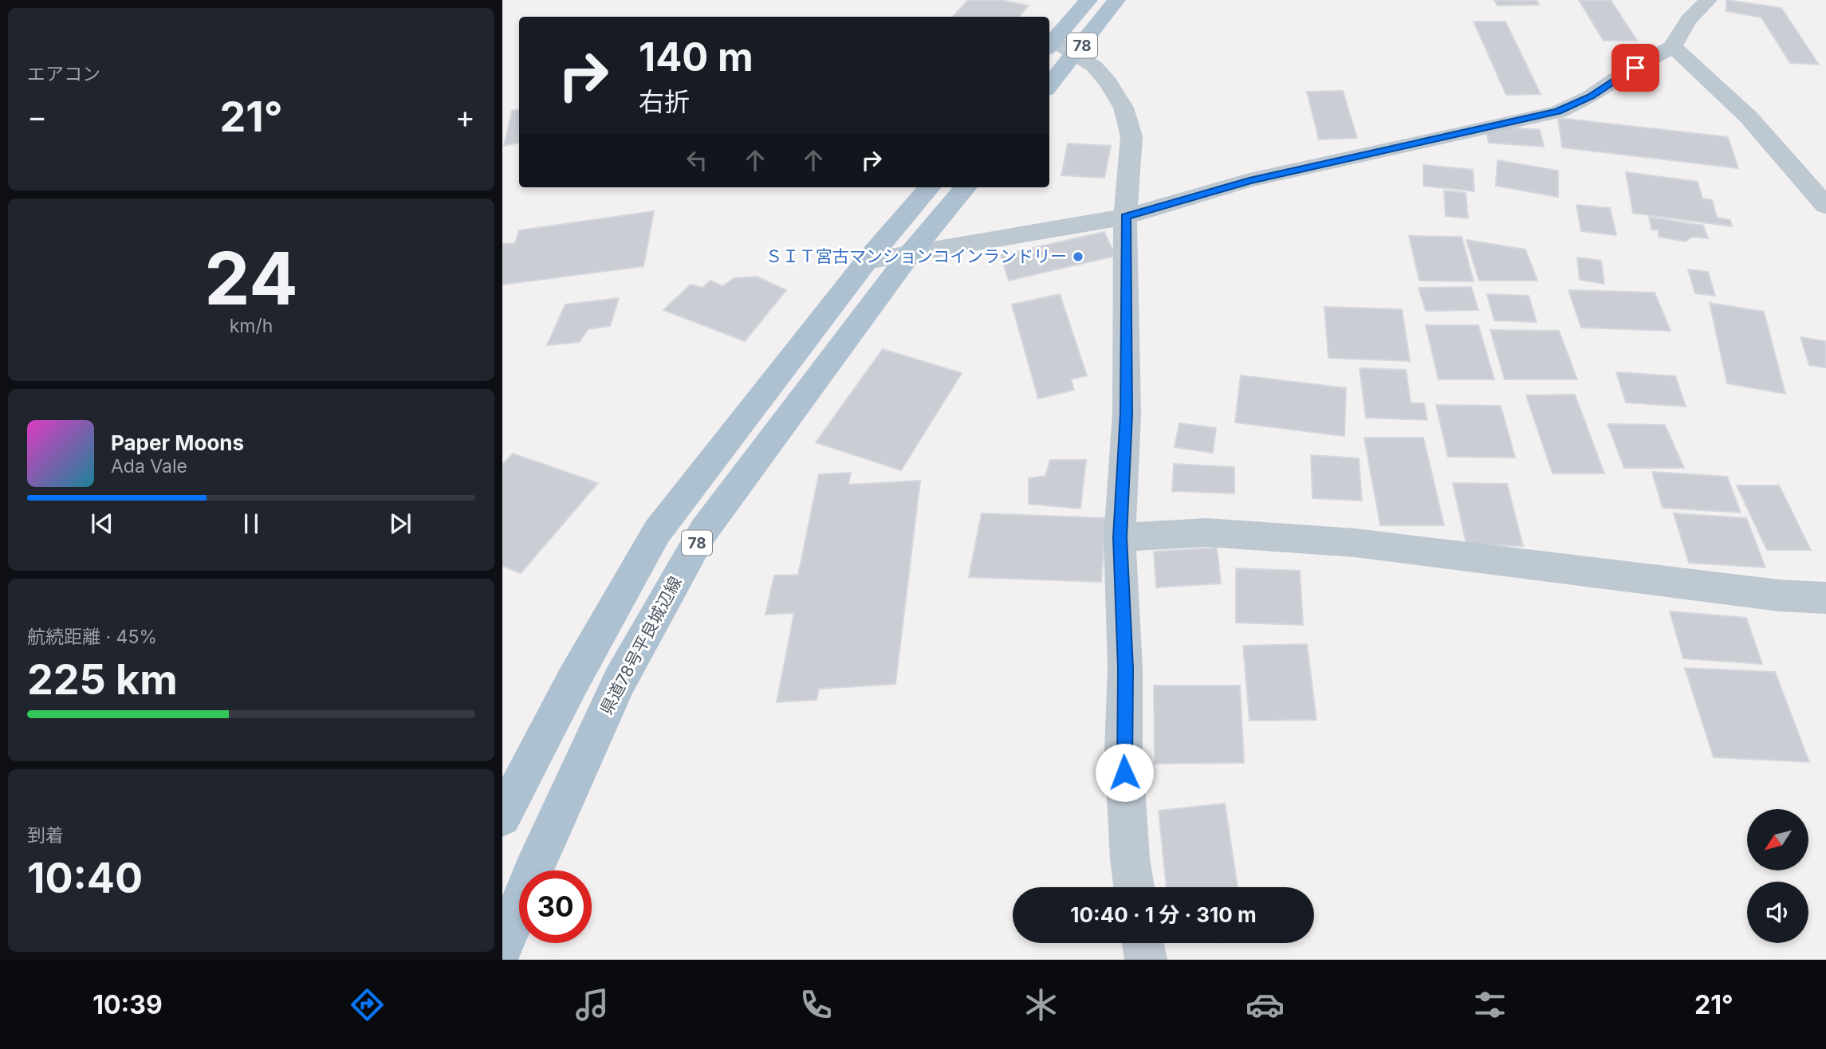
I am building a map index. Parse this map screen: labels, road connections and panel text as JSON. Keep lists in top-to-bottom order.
{
  "streets": {
    "main road": ["78", "県道78号平良城辺線"]
  },
  "places": ["ＳＩＴ宮古マンションコインランドリー"],
  "north": "bottom left",
  "page": {
    "tile": [
      "エアコン",
      ["24", "km/h"],
      ["航続距離 · 45%", "225 km"],
      ["到着", "10:40"]
    ],
    "turn": ["140 m", "右折"],
    "heat": ["−", "21°", "+"],
    "song": ["Paper Moons", "Ada Vale"],
    "limit": "30",
    "trip": "10:40 · 1 分 · 310 m",
    "tabs": ["10:39", "21°"]
  }
}
